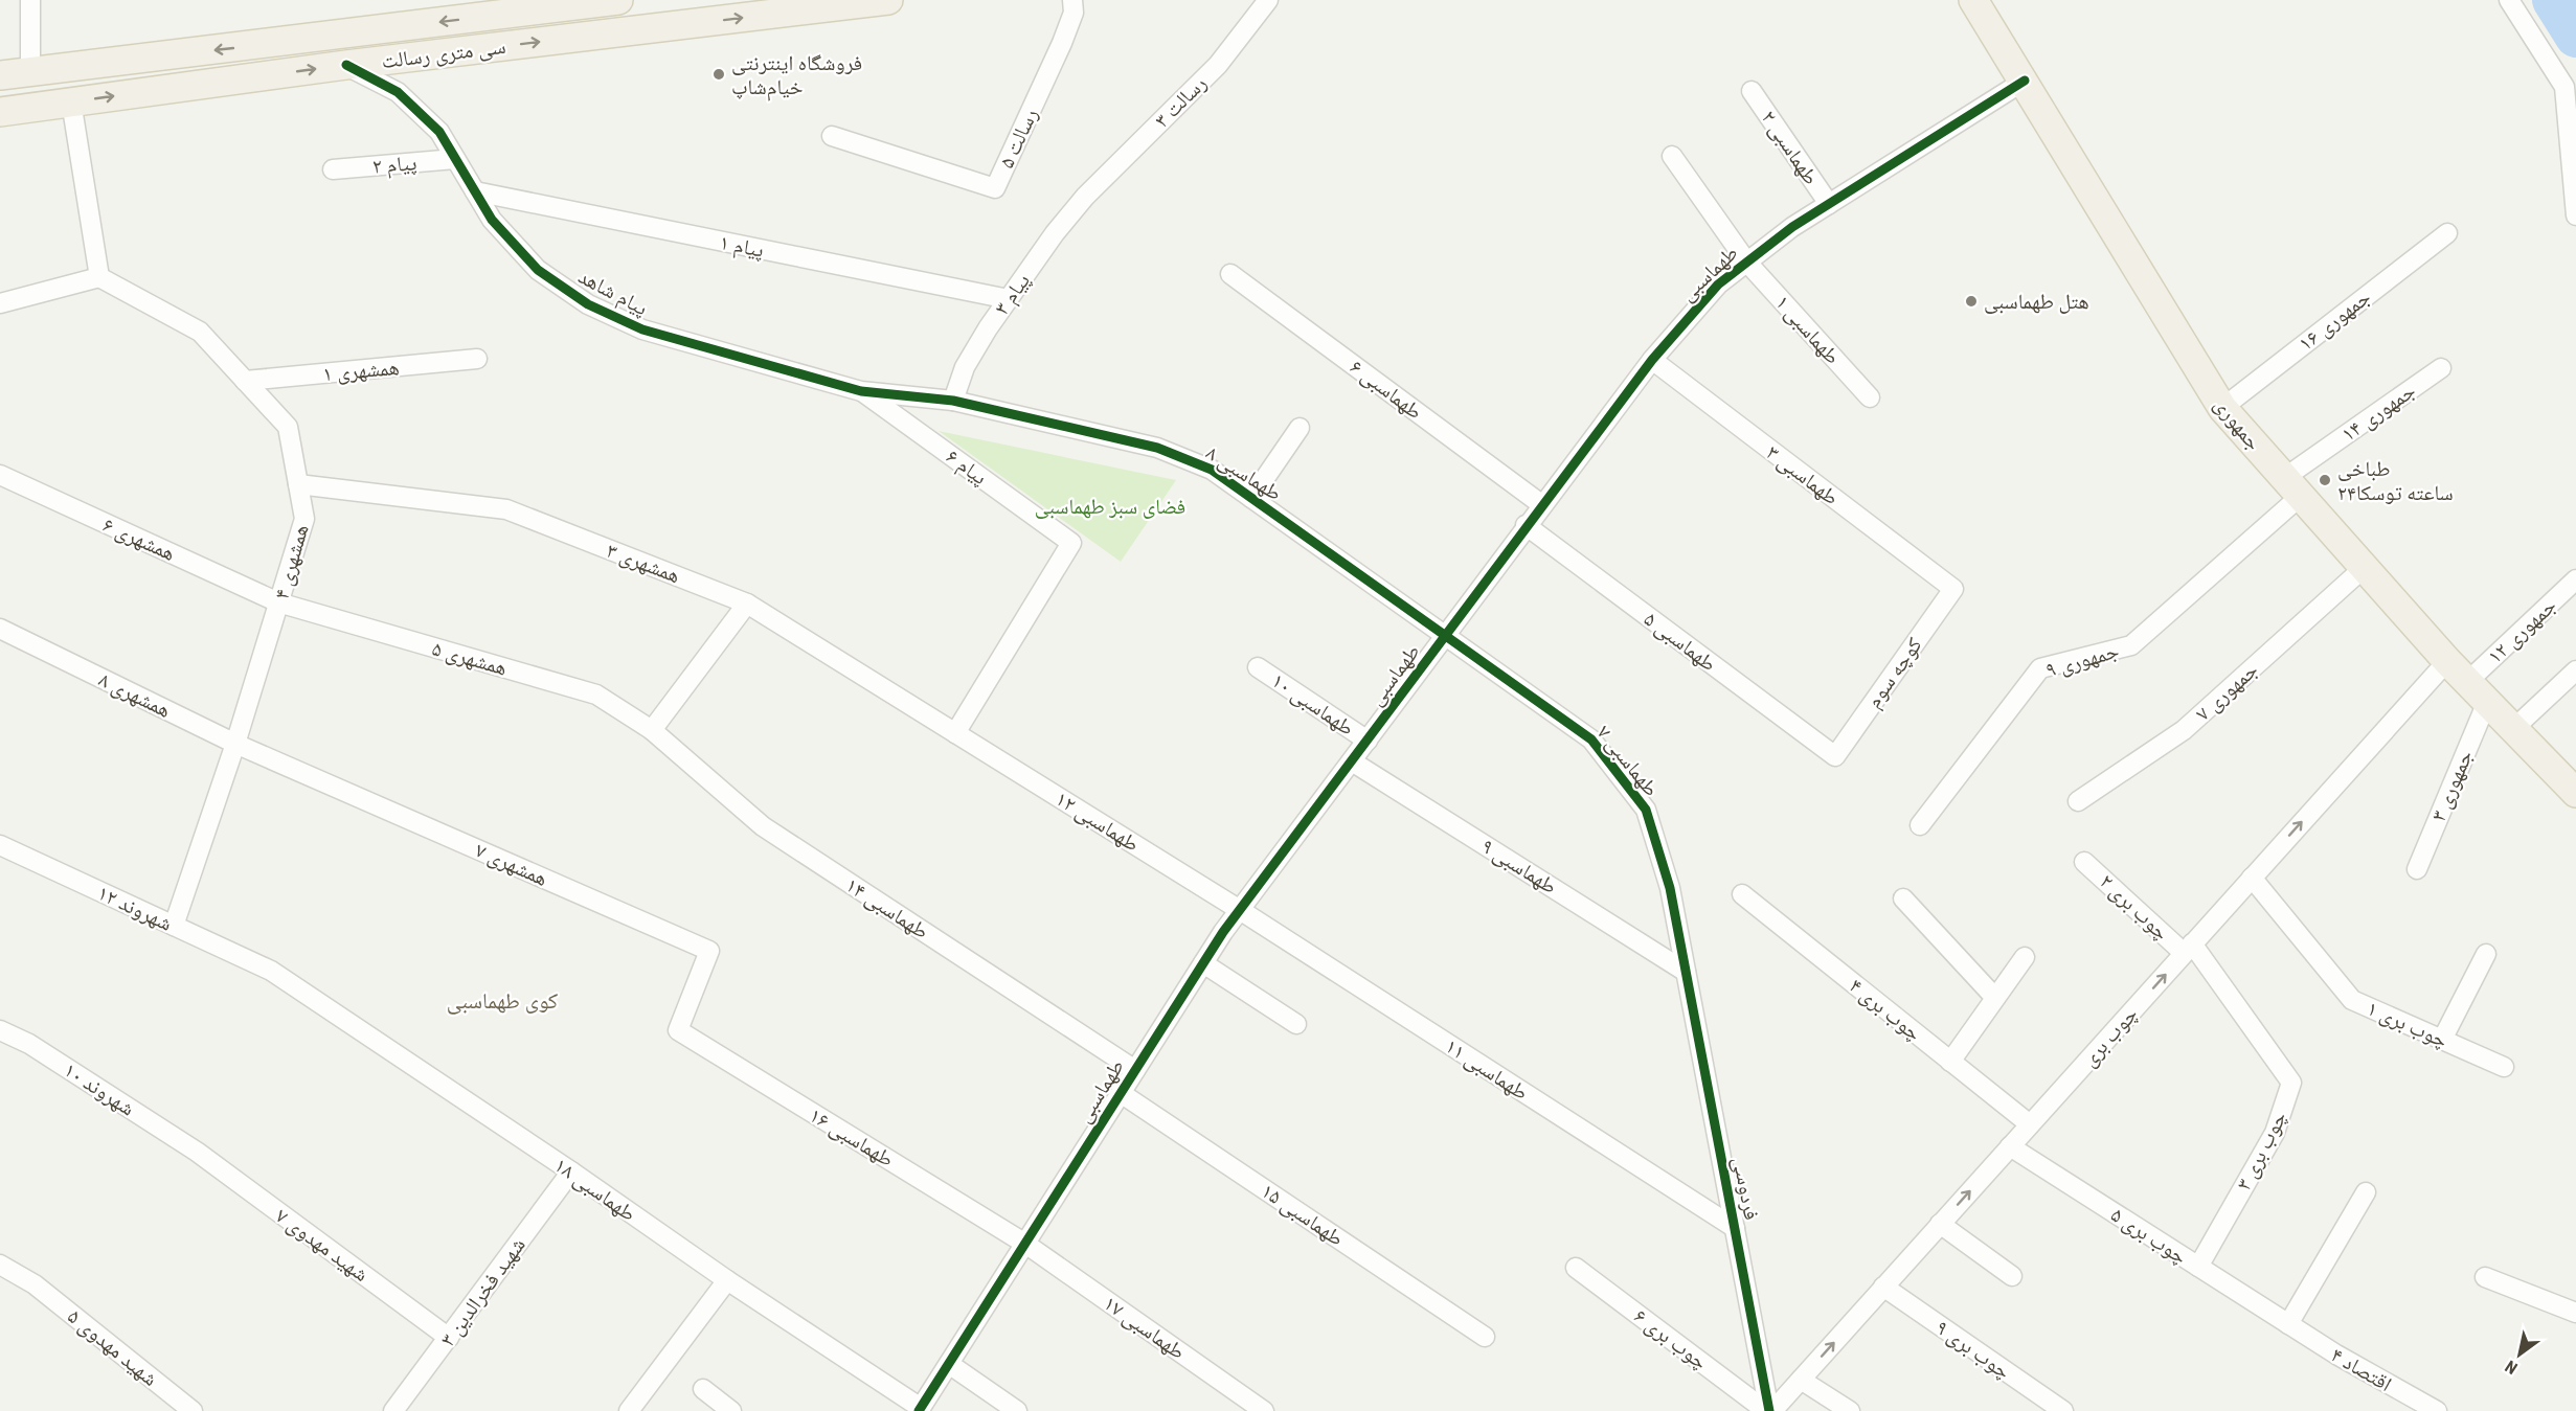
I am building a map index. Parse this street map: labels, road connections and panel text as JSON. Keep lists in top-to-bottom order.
{
  "streets": {
    "main road": ["سی متری رسالت", "جمهوری"],
    "street": [
      "۳ رسالت",
      "۵ رسالت",
      "۲ طهماسبی",
      "۲ پیام",
      "۱ پیام",
      "طهماسبی",
      "پیام شاهد",
      "۳ پیام",
      "۱۶ جمهوری",
      "۱ طهماسبی",
      "۱ همشهری",
      "۶ طهماسبی",
      "۱۴ جمهوری",
      "۶ پیام",
      "۸ طهماسبی",
      "۳ طهماسبی",
      "۶ همشهری",
      "همشهری ۴",
      "۳ همشهری",
      "۱۲ جمهوری",
      "۵ طهماسبی",
      "۵ همشهری",
      "۹ جمهوری",
      "کوچه سوم",
      "۷ جمهوری",
      "۸ همشهری",
      "۱۰ طهماسبی",
      "۷ طهماسبی",
      "۳ جمهوری",
      "۱۲ طهماسبی",
      "۷ همشهری",
      "۹ طهماسبی",
      "۲ چوب بری",
      "شهروند ۱۲",
      "۱۴ طهماسبی",
      "۴ چوب بری",
      "۱ چوب بری",
      "چوب بری",
      "۱۱ طهماسبی",
      "شهروند ۱۰",
      "۱۶ طهماسبی",
      "۳ چوب بری",
      "فردوسی",
      "۱۸ طهماسبی",
      "۱۵ طهماسبی",
      "۵ چوب بری",
      "۷ شهید مهدوی",
      "۳ شهید فخرالدین",
      "۱۷ طهماسبی",
      "۶ چوب بری",
      "۵ شهید مهدوی",
      "۹ چوب بری",
      "۴ اقتصاد"
    ]
  },
  "crossings": [
    ["سی متری رسالت", "پیام شاهد"],
    ["۳ رسالت", "۳ پیام"],
    ["۲ طهماسبی", "طهماسبی"],
    ["۲ پیام", "پیام شاهد"],
    ["۱ پیام", "پیام شاهد"],
    ["۱ پیام", "۳ پیام"],
    ["طهماسبی", "۱ طهماسبی"],
    ["طهماسبی", "۶ طهماسبی"],
    ["طهماسبی", "جمهوری"],
    ["طهماسبی", "۸ طهماسبی"],
    ["طهماسبی", "۳ طهماسبی"],
    ["طهماسبی", "۵ طهماسبی"],
    ["طهماسبی", "۱۰ طهماسبی"],
    ["طهماسبی", "۷ طهماسبی"],
    ["طهماسبی", "۱۲ طهماسبی"],
    ["طهماسبی", "۹ طهماسبی"],
    ["طهماسبی", "۱۴ طهماسبی"],
    ["طهماسبی", "۱۱ طهماسبی"],
    ["طهماسبی", "۱۶ طهماسبی"],
    ["طهماسبی", "۱۸ طهماسبی"],
    ["طهماسبی", "۱۵ طهماسبی"],
    ["طهماسبی", "۱۷ طهماسبی"],
    ["پیام شاهد", "۳ پیام"],
    ["پیام شاهد", "۶ پیام"],
    ["پیام شاهد", "۸ طهماسبی"],
    ["۳ پیام", "۸ طهماسبی"],
    ["۱۶ جمهوری", "جمهوری"],
    ["۱ همشهری", "همشهری ۴"],
    ["۱۴ جمهوری", "جمهوری"],
    ["۱۴ جمهوری", "۹ جمهوری"],
    ["جمهوری", "۱۲ جمهوری"],
    ["جمهوری", "۹ جمهوری"],
    ["جمهوری", "۷ جمهوری"],
    ["جمهوری", "۳ جمهوری"],
    ["جمهوری", "چوب بری"],
    ["۶ پیام", "۳ همشهری"],
    ["۶ پیام", "۱۲ طهماسبی"],
    ["۸ طهماسبی", "۷ طهماسبی"],
    ["۳ طهماسبی", "کوچه سوم"],
    ["۶ همشهری", "همشهری ۴"],
    ["۶ همشهری", "۵ همشهری"],
    ["همشهری ۴", "۳ همشهری"],
    ["همشهری ۴", "۵ همشهری"],
    ["همشهری ۴", "۸ همشهری"],
    ["همشهری ۴", "۷ همشهری"],
    ["همشهری ۴", "شهروند ۱۲"],
    ["۳ همشهری", "۱۲ طهماسبی"],
    ["۱۲ جمهوری", "۳ جمهوری"],
    ["۵ طهماسبی", "کوچه سوم"],
    ["۵ همشهری", "۱۴ طهماسبی"],
    ["۸ همشهری", "۷ همشهری"],
    ["۷ طهماسبی", "۹ طهماسبی"],
    ["۷ طهماسبی", "فردوسی"],
    ["۱۲ طهماسبی", "۱۱ طهماسبی"],
    ["۷ همشهری", "۱۶ طهماسبی"],
    ["۹ طهماسبی", "فردوسی"],
    ["۲ چوب بری", "چوب بری"],
    ["۲ چوب بری", "۳ چوب بری"],
    ["شهروند ۱۲", "۱۸ طهماسبی"],
    ["۴ چوب بری", "چوب بری"],
    ["۱ چوب بری", "چوب بری"],
    ["چوب بری", "۳ چوب بری"],
    ["چوب بری", "فردوسی"],
    ["چوب بری", "۵ چوب بری"],
    ["چوب بری", "۶ چوب بری"],
    ["چوب بری", "۹ چوب بری"],
    ["۱۱ طهماسبی", "فردوسی"],
    ["شهروند ۱۰", "۷ شهید مهدوی"],
    ["۱۶ طهماسبی", "۱۷ طهماسبی"],
    ["۳ چوب بری", "۵ چوب بری"],
    ["فردوسی", "۶ چوب بری"],
    ["۱۸ طهماسبی", "۳ شهید فخرالدین"],
    ["۵ چوب بری", "۴ اقتصاد"],
    ["۷ شهید مهدوی", "۳ شهید فخرالدین"]
  ],
  "one_way": ["چوب بری"],
  "districts": ["کوی طهماسبی"],
  "parks": ["فضای سبز طهماسبی"],
  "places": ["فروشگاه اینترنتی خیام‌شاپ", "هتل طهماسبی", "طباخی ۲۴ساعته توسکا"],
  "north": "bottom left"
}
